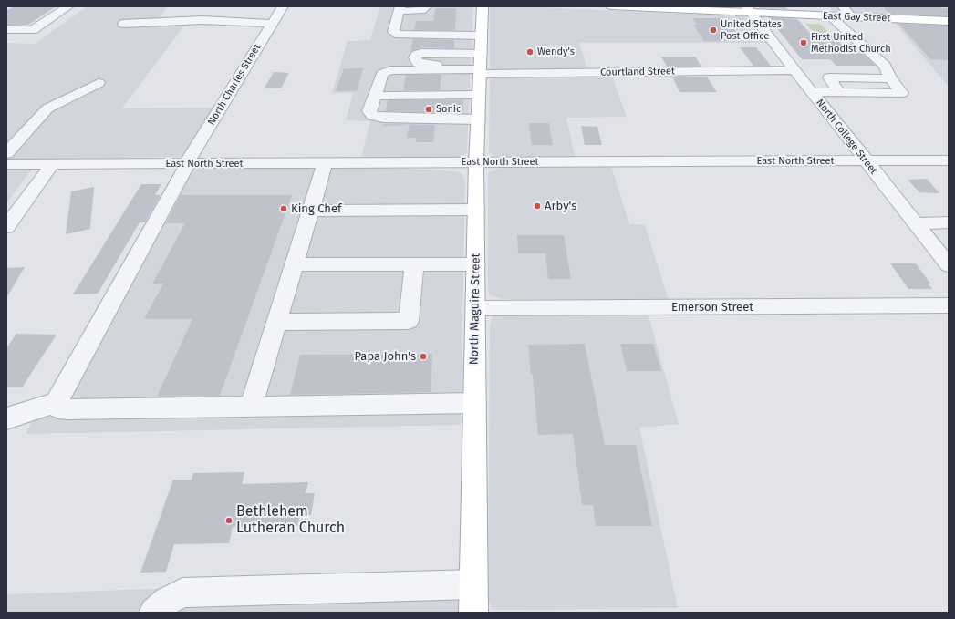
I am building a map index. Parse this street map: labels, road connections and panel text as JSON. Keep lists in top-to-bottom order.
{
  "streets": {
    "main road": ["East Gay Street", "North Maguire Street"],
    "street": [
      "Courtland Street",
      "North Charles Street",
      "North College Street",
      "East North Street",
      "Emerson Street"
    ]
  },
  "crossings": [
    ["East Gay Street", "North College Street"],
    ["Courtland Street", "North College Street"],
    ["Courtland Street", "North Maguire Street"],
    ["North Charles Street", "East North Street"],
    ["North College Street", "East North Street"],
    ["East North Street", "North Maguire Street"],
    ["Emerson Street", "North Maguire Street"]
  ],
  "places": [
    "United States Post Office",
    "First United Methodist Church",
    "Wendy's",
    "Sonic",
    "Arby's",
    "King Chef",
    "Papa John's",
    "Bethlehem Lutheran Church"
  ]
}
